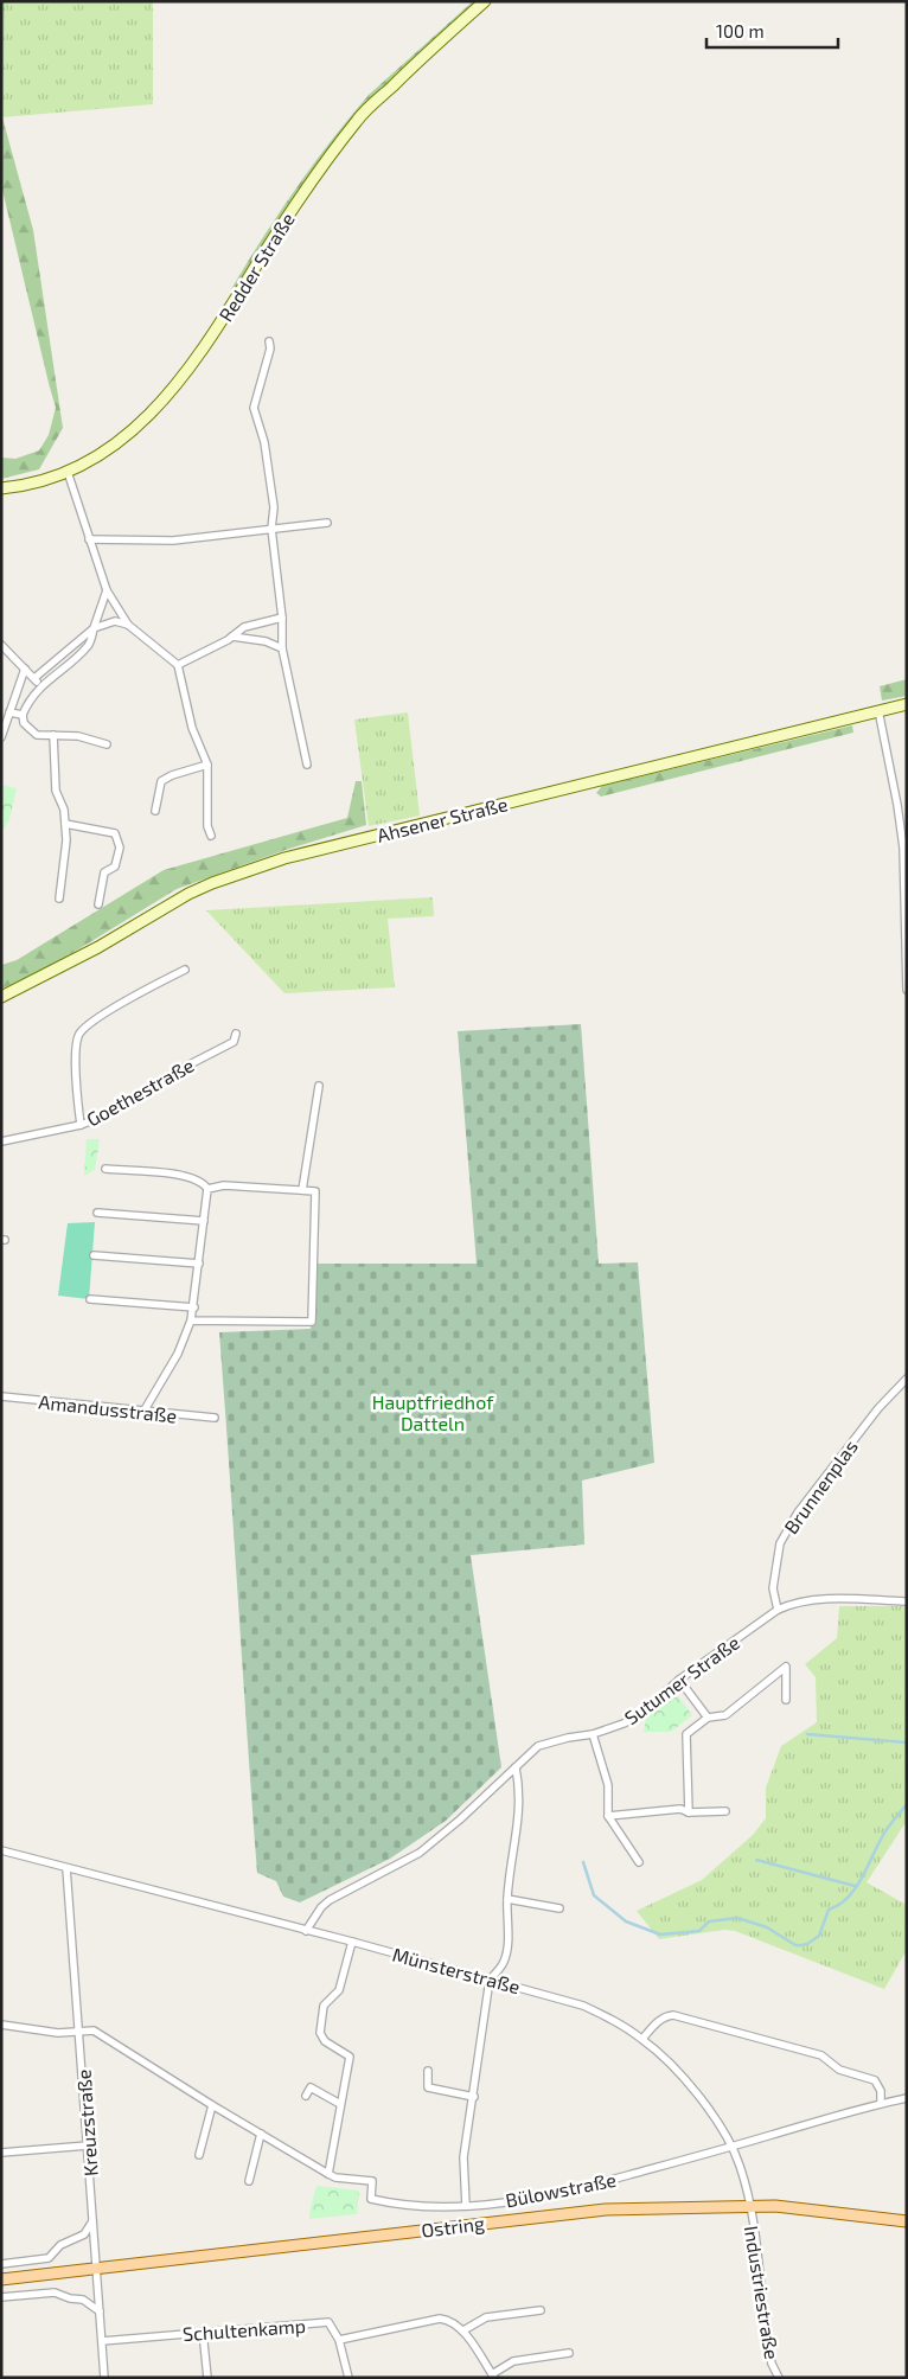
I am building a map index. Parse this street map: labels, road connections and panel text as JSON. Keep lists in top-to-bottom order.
{
  "streets": {
    "main road": ["Redder Straße", "Ahsener Straße", "Ostring"],
    "street": [
      "Goethestraße",
      "Amandusstraße",
      "Brunnenplas",
      "Sutumer Straße",
      "Münsterstraße",
      "Kreuzstraße",
      "Bülowstraße",
      "Industriestraße",
      "Schultenkamp"
    ]
  },
  "crossings": [
    ["Brunnenplas", "Sutumer Straße"],
    ["Sutumer Straße", "Münsterstraße"],
    ["Münsterstraße", "Kreuzstraße"],
    ["Münsterstraße", "Bülowstraße"],
    ["Münsterstraße", "Ostring"],
    ["Münsterstraße", "Industriestraße"],
    ["Kreuzstraße", "Bülowstraße"],
    ["Kreuzstraße", "Ostring"],
    ["Kreuzstraße", "Schultenkamp"],
    ["Ostring", "Industriestraße"]
  ],
  "parks": ["Hauptfriedhof Datteln"],
  "scale_bar": "100 m"
}
